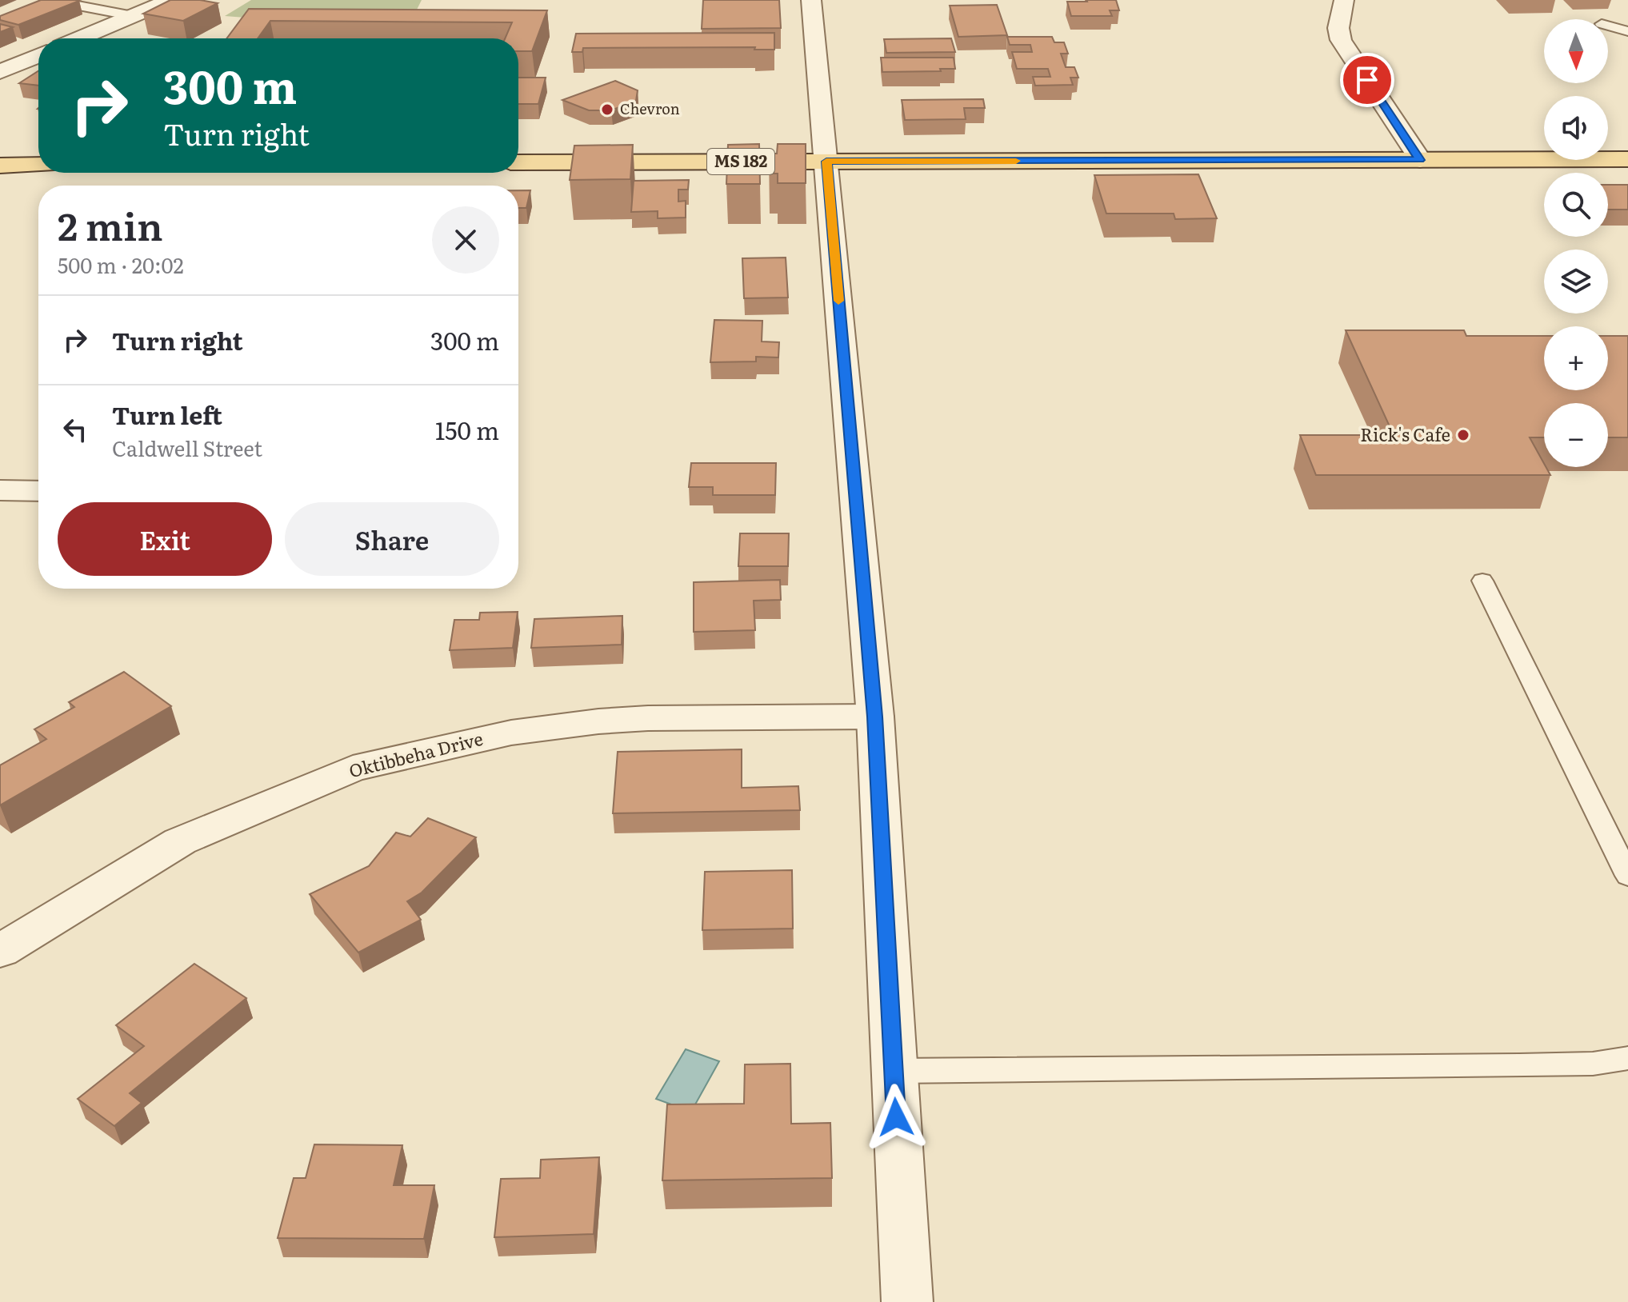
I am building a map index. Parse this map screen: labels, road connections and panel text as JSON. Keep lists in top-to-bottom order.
{
  "streets": {
    "main road": ["MS 182"],
    "street": ["Oktibbeha Drive"]
  },
  "places": ["Chevron", "Rick's Cafe"],
  "north": "bottom",
  "page": {
    "map_buttons": ["+", "−"],
    "turn": ["300 m", "Turn right"],
    "heading": ["2 min", "500 m · 20:02"],
    "list": [
      {
        "name": "Turn right",
        "value": "300 m"
      },
      {
        "name": "Turn left",
        "note": "Caldwell Street",
        "value": "150 m"
      }
    ],
    "buttons": ["Exit", "Share"]
  }
}
